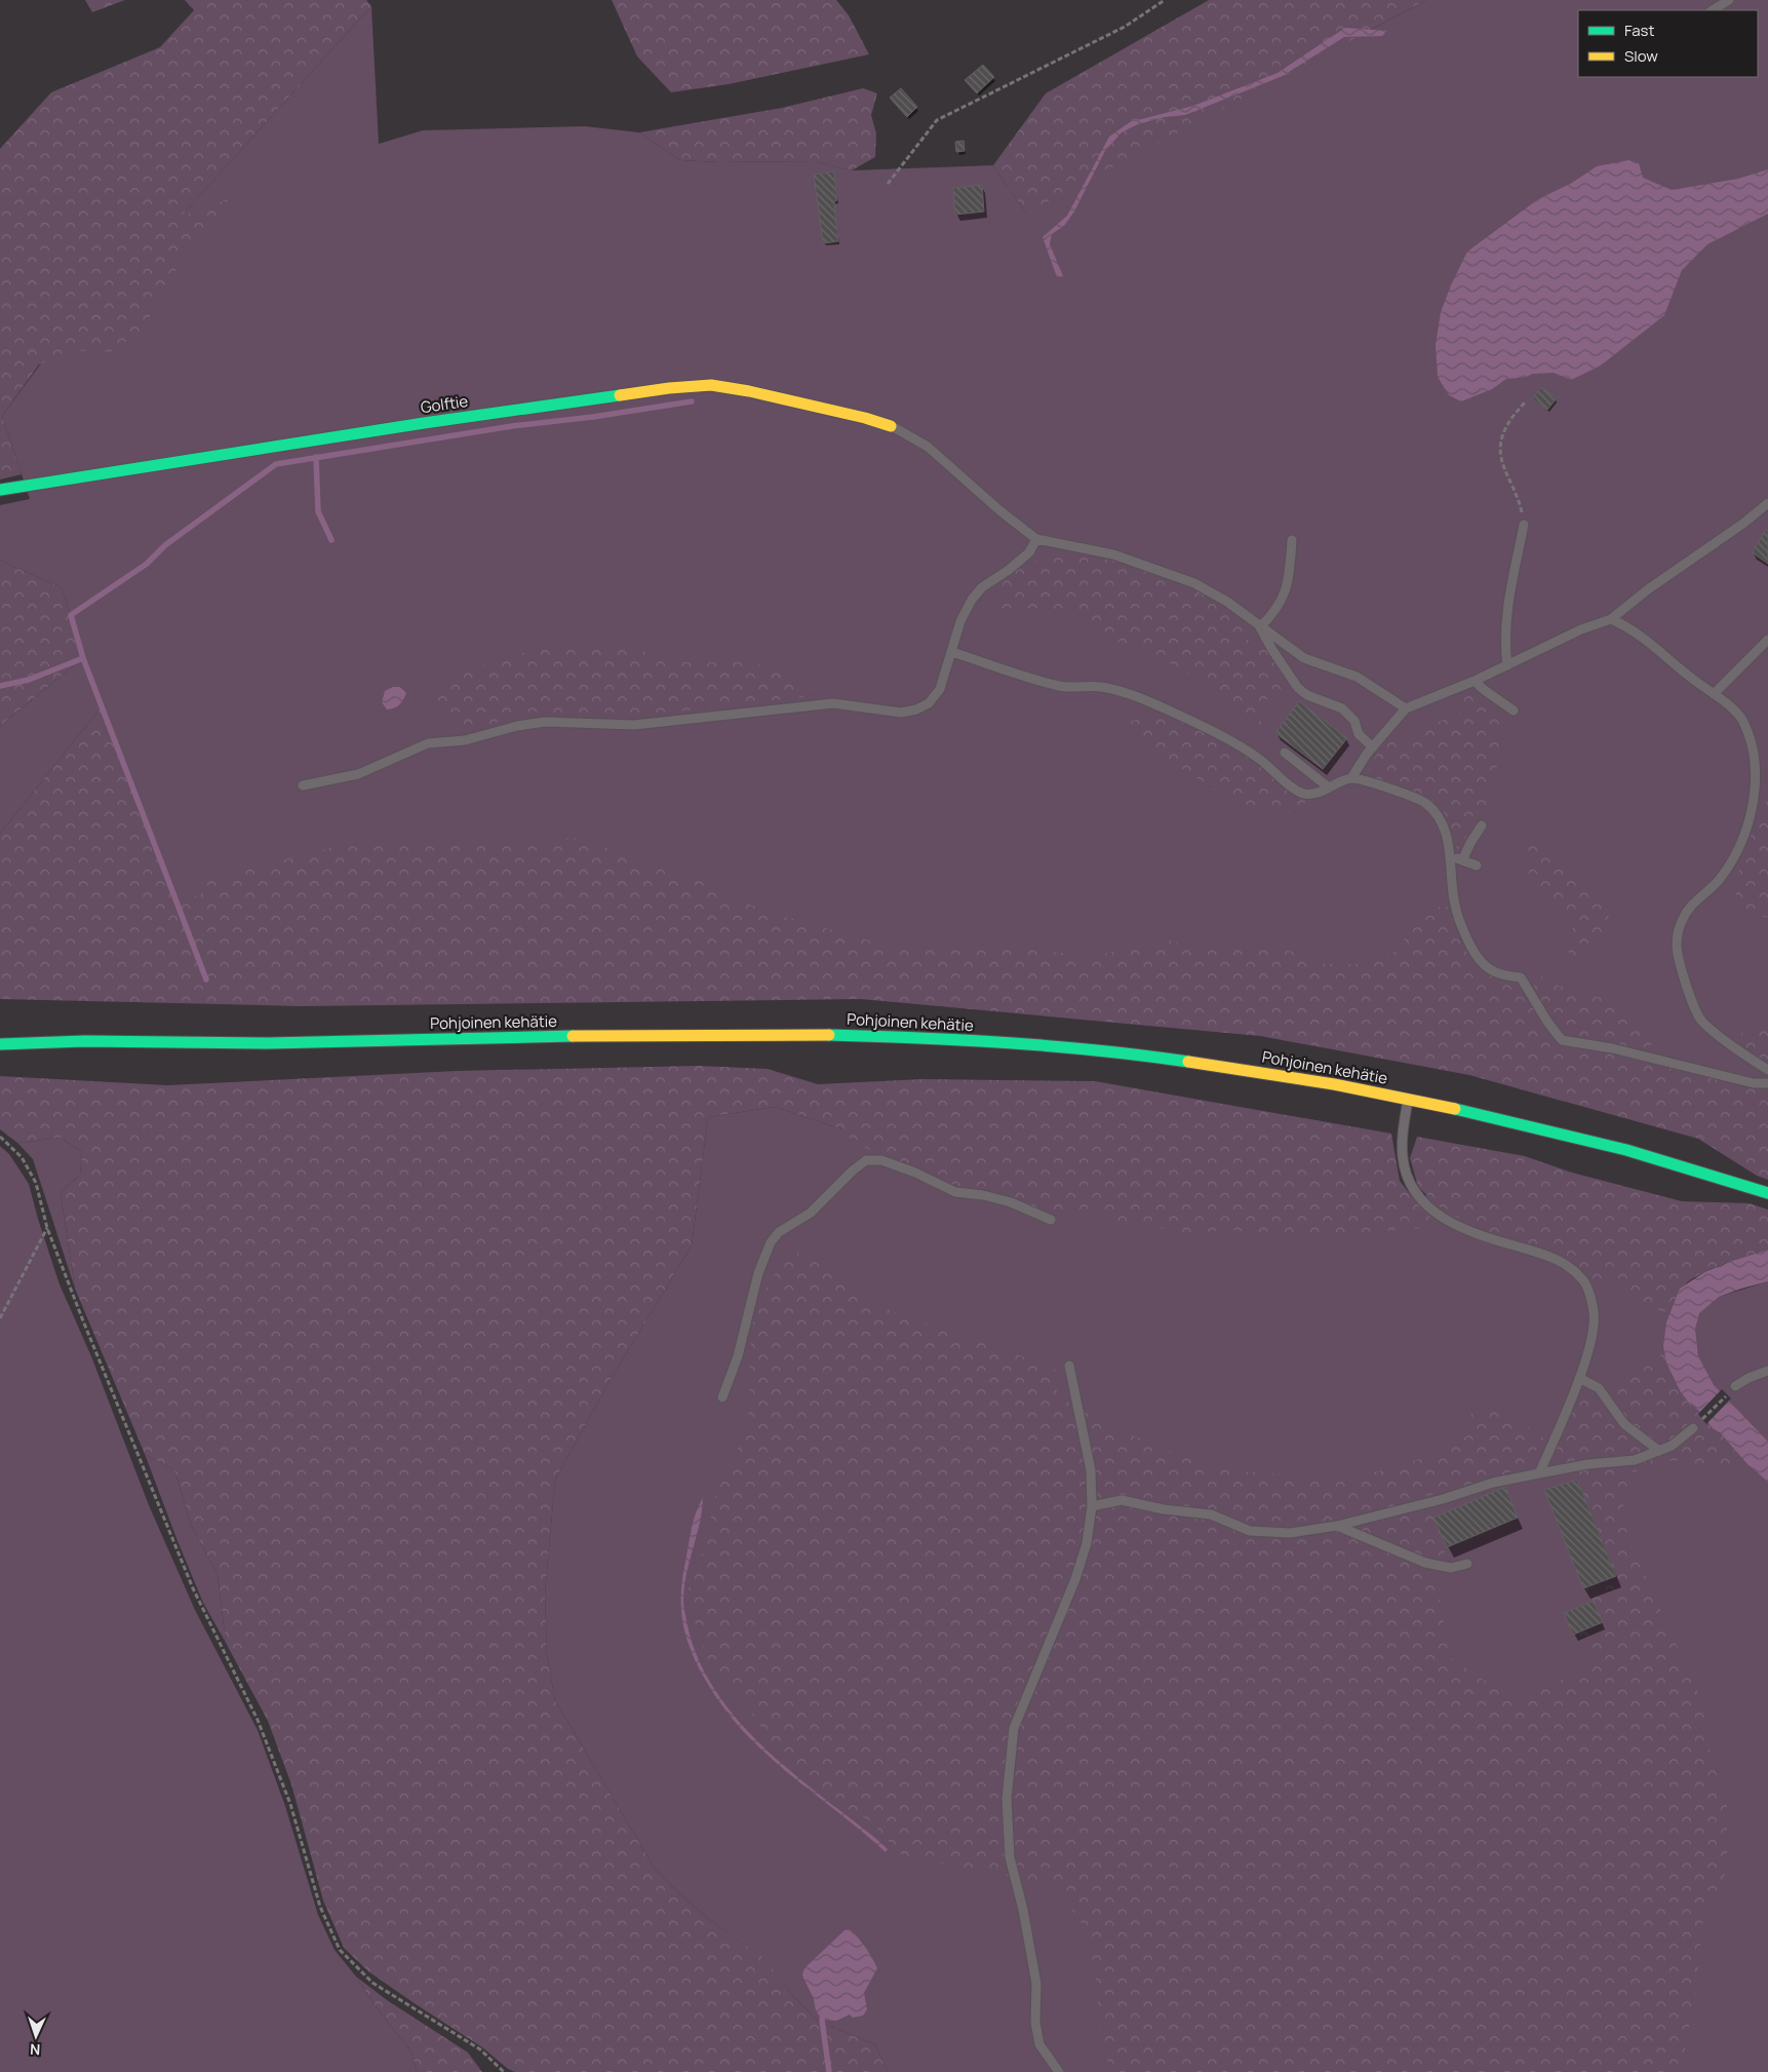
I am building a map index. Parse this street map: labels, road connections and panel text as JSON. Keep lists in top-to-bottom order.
{
  "streets": {
    "main road": ["Golftie", "Pohjoinen kehätie"]
  },
  "legend": ["Fast", "Slow"],
  "north": "bottom"
}
